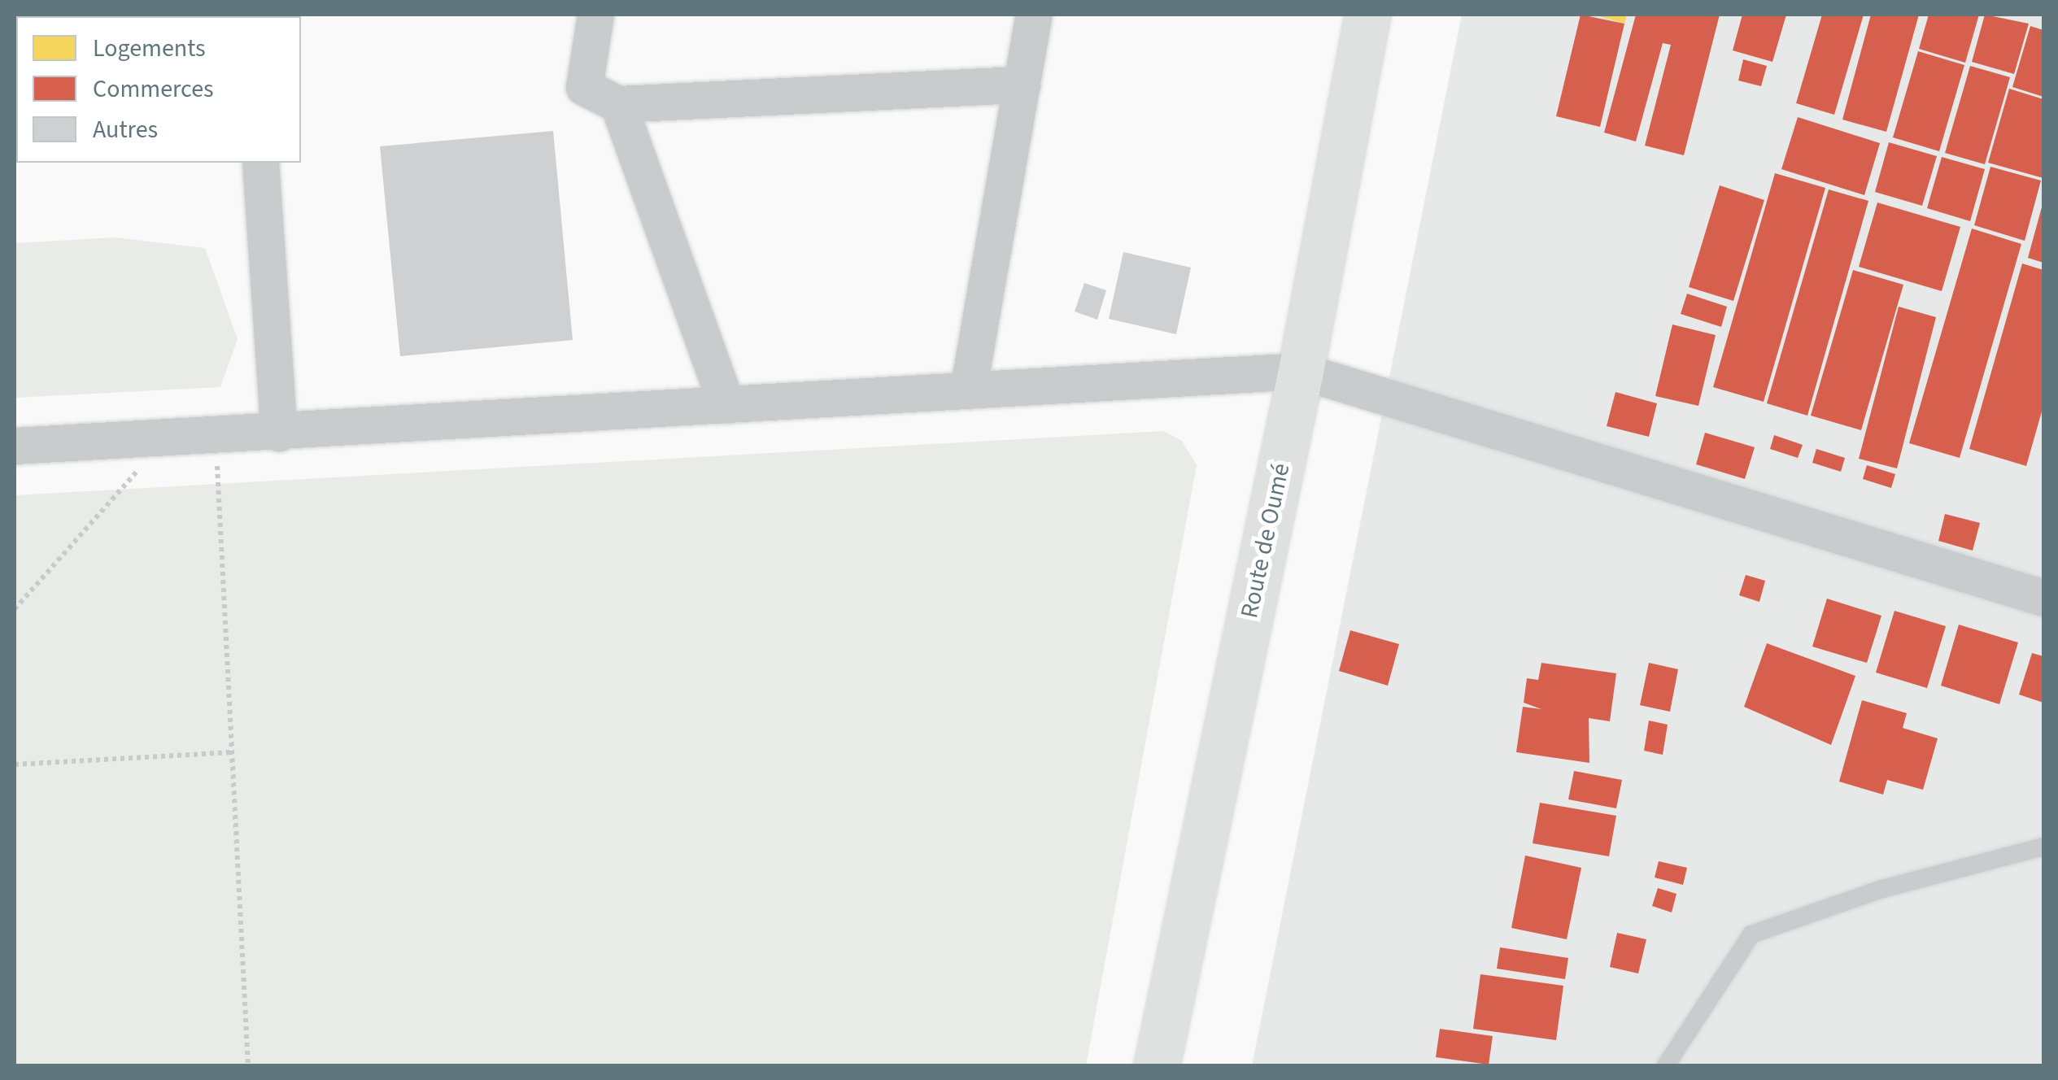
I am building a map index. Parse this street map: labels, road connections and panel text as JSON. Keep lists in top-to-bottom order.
{
  "streets": {
    "main road": ["Route de Oumé"]
  },
  "legend": ["Logements", "Commerces", "Autres"]
}
